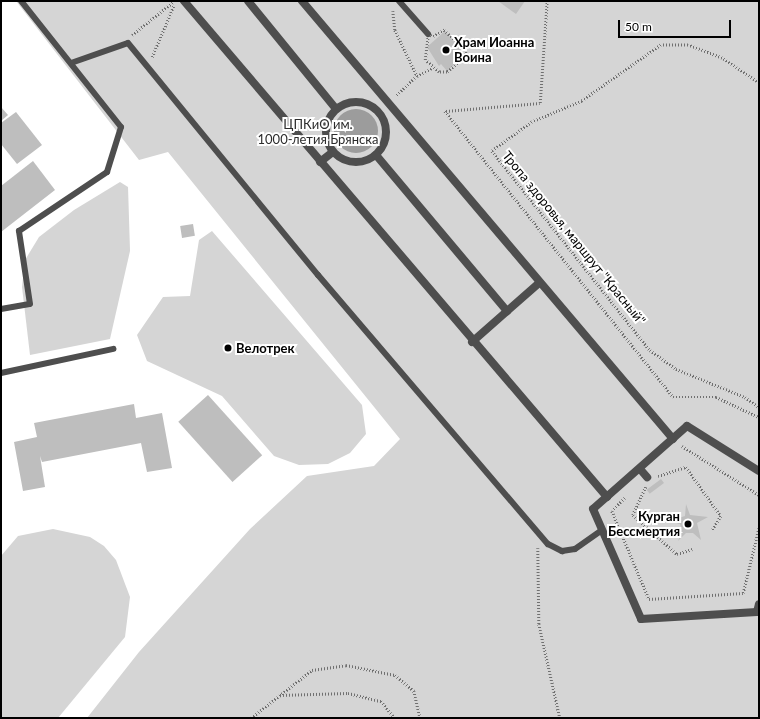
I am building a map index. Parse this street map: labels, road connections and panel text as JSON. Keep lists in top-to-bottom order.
{
  "streets": {
    "path": ["Тропа здоровья, маршрут \"Красный\""]
  },
  "parks": ["ЦПКиО им. 1000-летия Брянска"],
  "places": ["Храм Иоанна Воина", "Велотрек", "Курган Бессмертия"],
  "scale_bar": "50 m"
}
